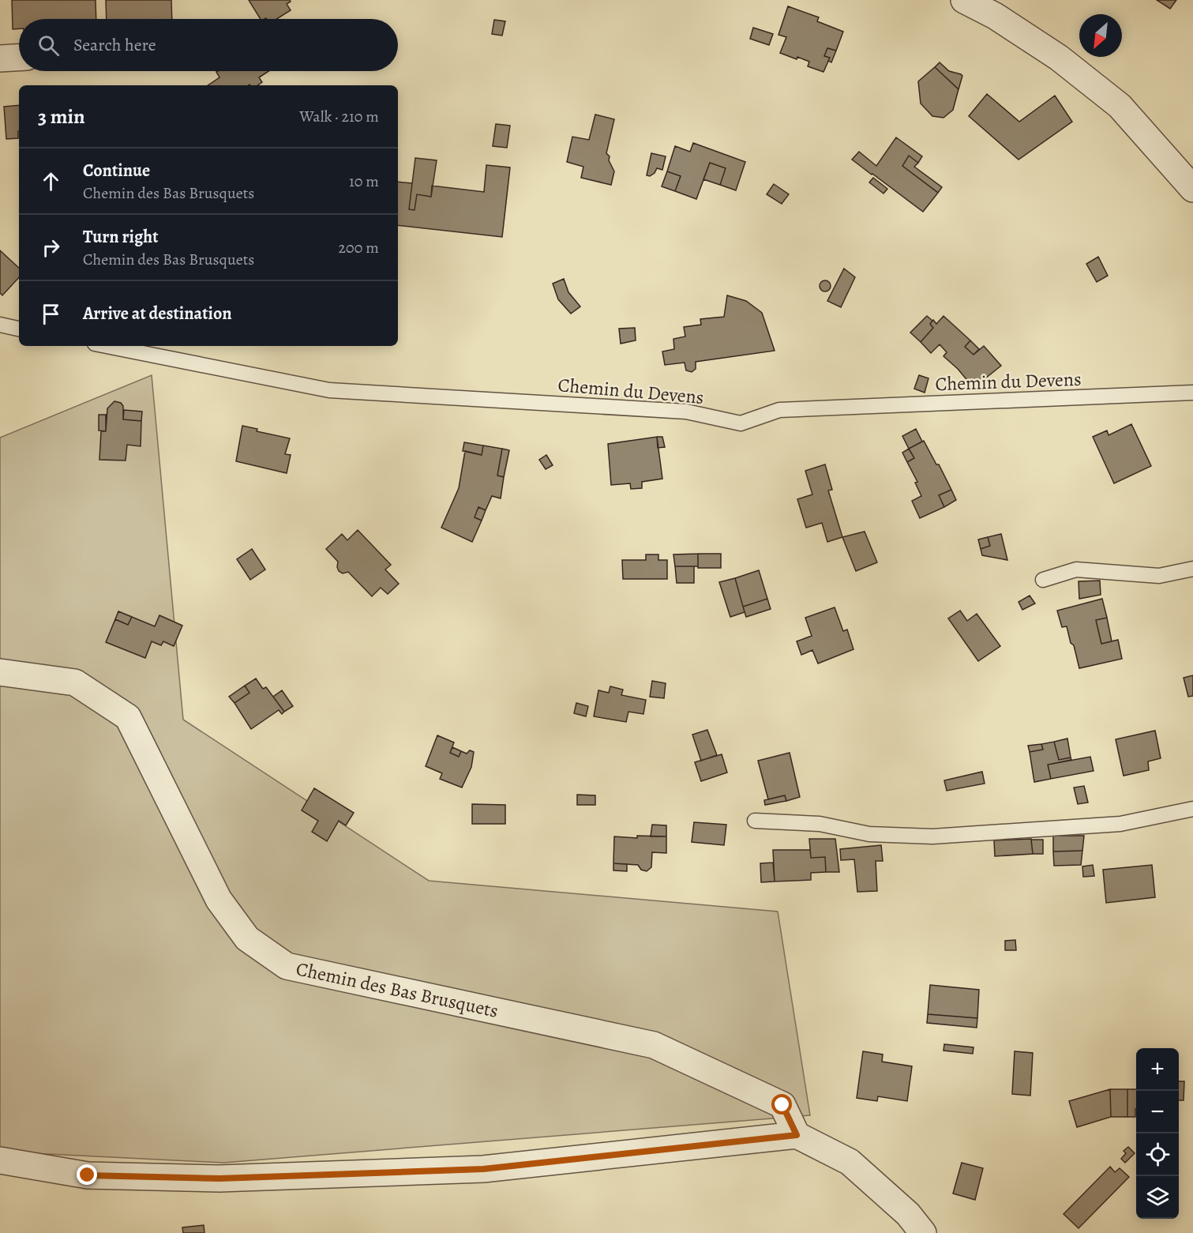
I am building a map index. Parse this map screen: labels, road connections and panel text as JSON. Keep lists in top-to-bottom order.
{
  "streets": {
    "street": ["Chemin des Bas Brusquets"],
    "lane": ["Chemin du Devens"]
  },
  "north": "bottom left",
  "page": {
    "search": "Search here",
    "heading": ["3 min", "Walk · 210 m"],
    "list": [
      ["Continue", "Chemin des Bas Brusquets", "10 m"],
      ["Turn right", "Chemin des Bas Brusquets", "200 m"],
      "Arrive at destination"
    ],
    "map_buttons": ["+", "−"]
  }
}
